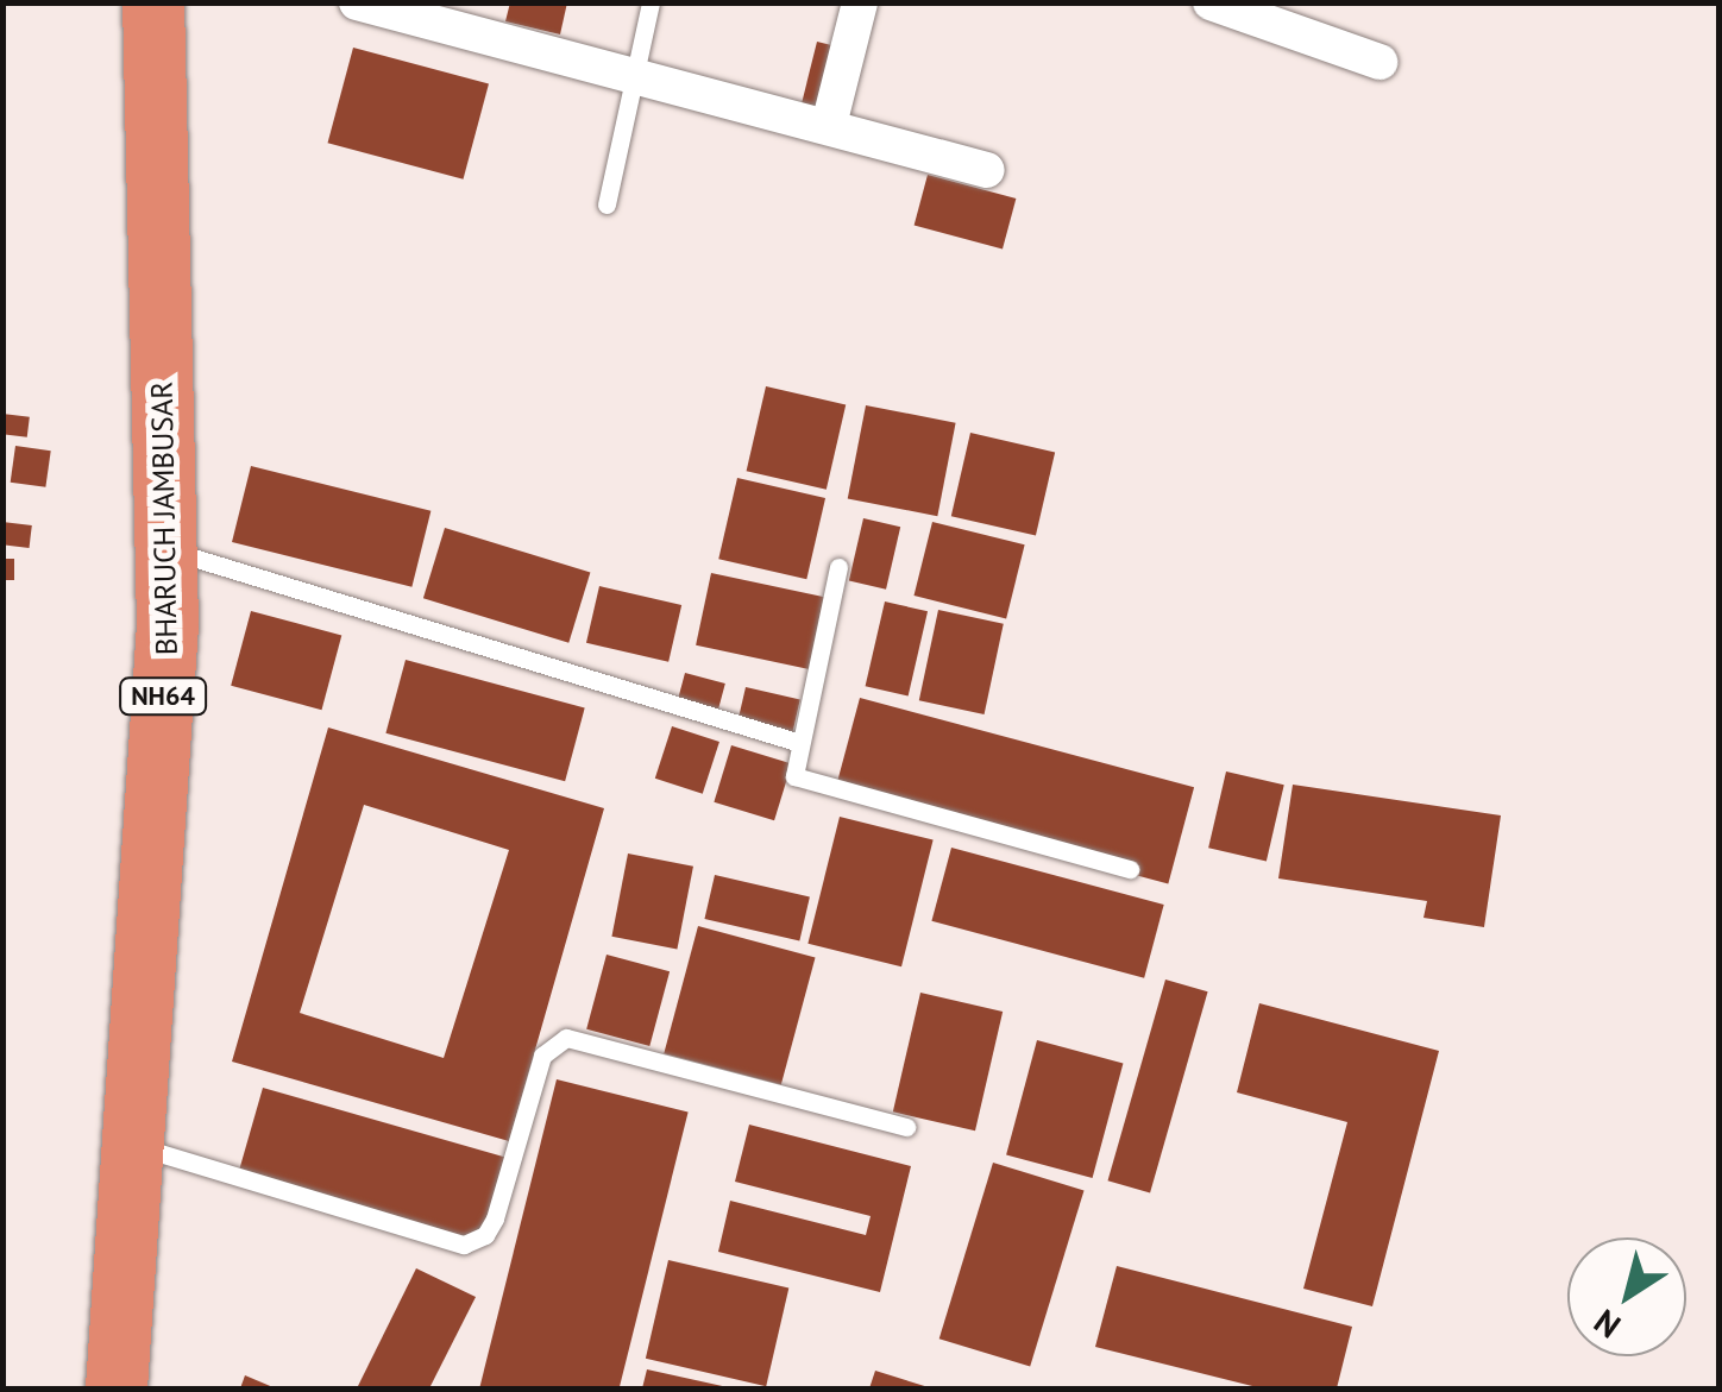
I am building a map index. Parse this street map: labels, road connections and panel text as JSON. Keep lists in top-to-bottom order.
{
  "streets": {
    "highway": ["BHARUCH JAMBUSAR", "NH64"]
  },
  "north": "bottom left"
}
